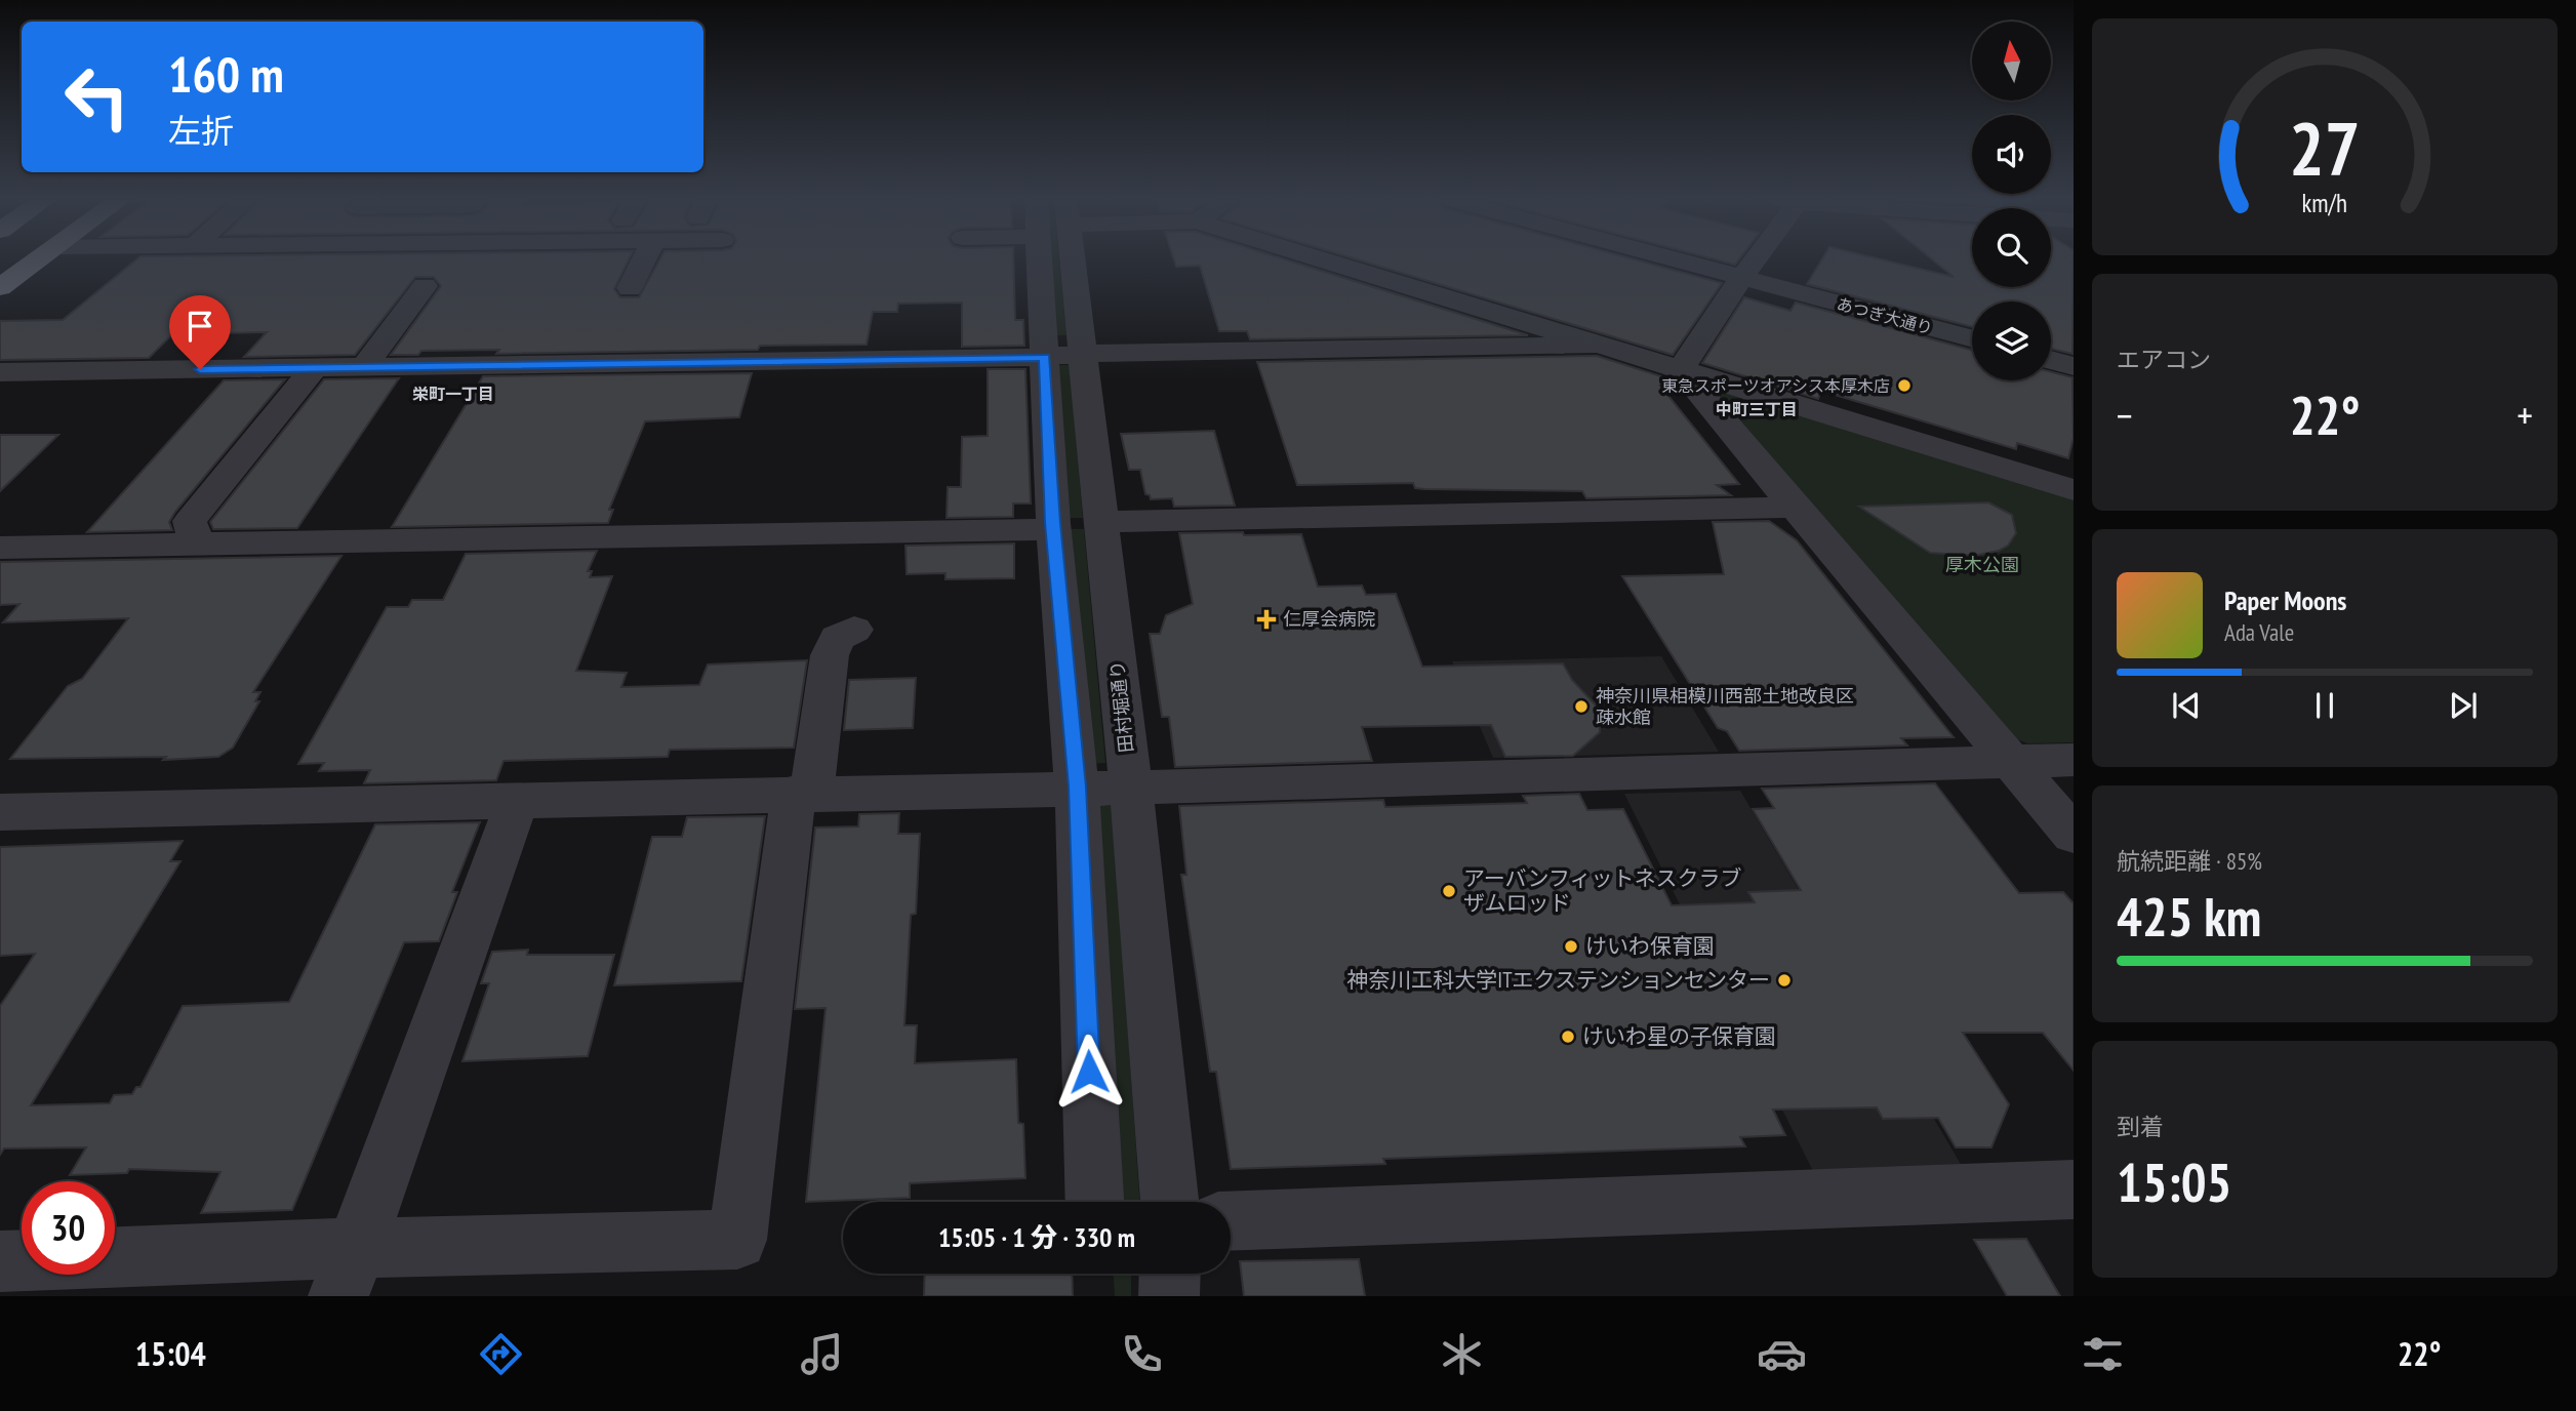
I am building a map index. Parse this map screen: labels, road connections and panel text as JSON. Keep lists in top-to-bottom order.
{
  "streets": {
    "street": ["あつぎ大通り", "田村堀通り"]
  },
  "districts": ["栄町一丁目", "中町三丁目"],
  "parks": ["厚木公園"],
  "places": {
    "other": [
      "東急スポーツオアシス本厚木店",
      "神奈川県相模川西部土地改良区 疎水館",
      "アーバンフィットネスクラブ ザムロッド",
      "けいわ保育園",
      "神奈川工科大学ITエクステンションセンター",
      "けいわ星の子保育園"
    ],
    "health": ["仁厚会病院"]
  },
  "north": "top",
  "page": {
    "turn": ["160 m", "左折"],
    "tile": [
      "エアコン",
      ["航続距離 · 85%", "425 km"],
      ["到着", "15:05"]
    ],
    "heat": ["−", "22°", "+"],
    "song": ["Paper Moons", "Ada Vale"],
    "limit": "30",
    "trip": "15:05 · 1 分 · 330 m",
    "tabs": ["15:04", "22°"],
    "gauge": ["27", "km/h"]
  }
}
